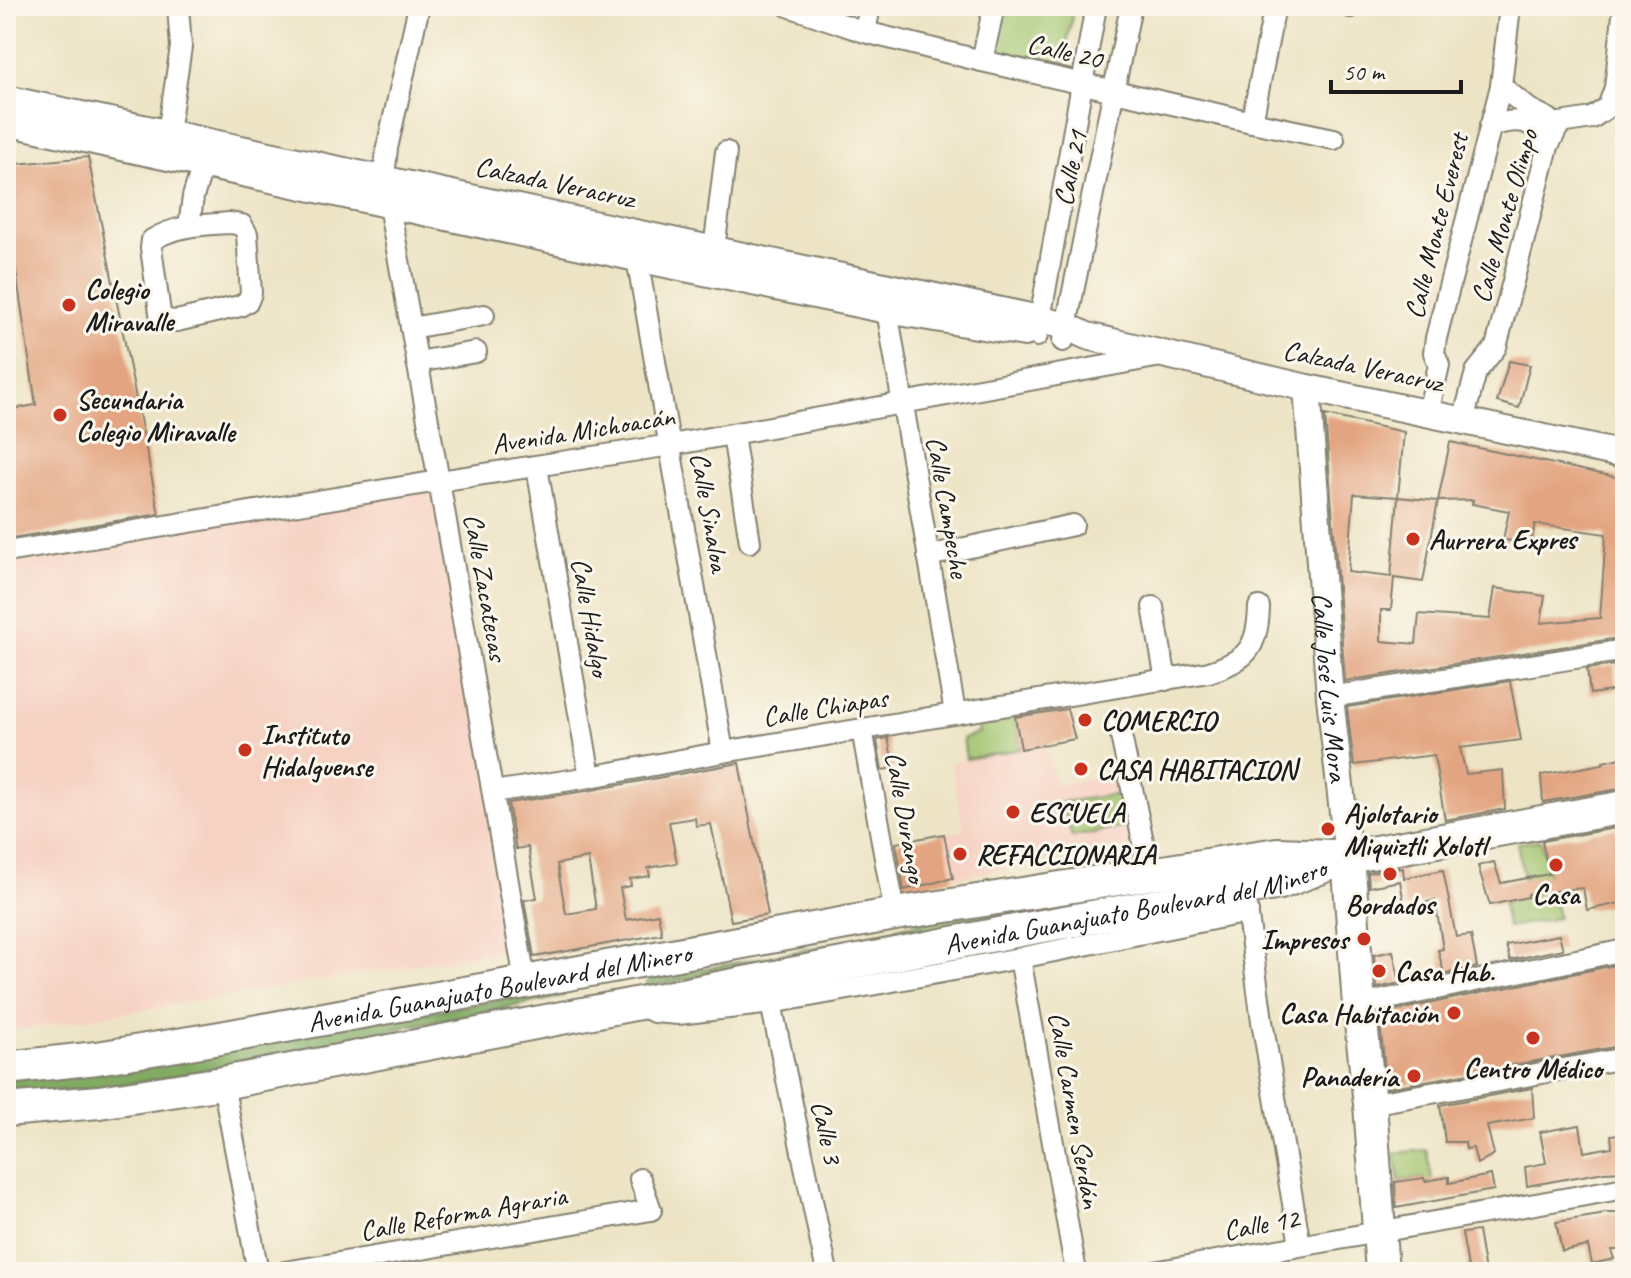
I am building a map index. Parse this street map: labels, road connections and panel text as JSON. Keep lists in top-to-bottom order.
{
  "streets": {
    "main road": ["Calle José Luis Mora", "Avenida Guanajuato Boulevard del Minero"],
    "street": [
      "Calle 20",
      "Calle 21",
      "Calzada Veracruz",
      "Calle Monte Olimpo",
      "Calle Monte Everest",
      "Avenida Michoacán",
      "Calle Campeche",
      "Calle Sinaloa",
      "Calle Zacatecas",
      "Calle Hidalgo",
      "Calle Chiapas",
      "Calle Durango",
      "Calle Carmen Serdán",
      "Calle 3",
      "Calle Reforma Agraria",
      "Calle 12"
    ]
  },
  "crossings": [
    ["Calle 20", "Calle 21"],
    ["Calle 21", "Calzada Veracruz"],
    ["Calzada Veracruz", "Calle Monte Olimpo"],
    ["Calzada Veracruz", "Calle Monte Everest"],
    ["Calzada Veracruz", "Avenida Michoacán"],
    ["Calzada Veracruz", "Calle Campeche"],
    ["Calzada Veracruz", "Calle Sinaloa"],
    ["Calzada Veracruz", "Calle Zacatecas"],
    ["Calzada Veracruz", "Calle José Luis Mora"],
    ["Avenida Michoacán", "Calle Campeche"],
    ["Avenida Michoacán", "Calle Sinaloa"],
    ["Avenida Michoacán", "Calle Zacatecas"],
    ["Avenida Michoacán", "Calle Hidalgo"],
    ["Calle Campeche", "Calle Chiapas"],
    ["Calle Sinaloa", "Calle Chiapas"],
    ["Calle Zacatecas", "Calle Chiapas"],
    ["Calle Zacatecas", "Avenida Guanajuato Boulevard del Minero"],
    ["Calle Hidalgo", "Calle Chiapas"],
    ["Calle José Luis Mora", "Avenida Guanajuato Boulevard del Minero"],
    ["Calle José Luis Mora", "Calle 12"],
    ["Calle Chiapas", "Calle Durango"],
    ["Calle Durango", "Avenida Guanajuato Boulevard del Minero"]
  ],
  "places": [
    "Colegio Miravalle",
    "Secundaria Colegio Miravalle",
    "Aurrera Expres",
    "COMERCIO",
    "Instituto Hidalguense",
    "CASA HABITACION",
    "ESCUELA",
    "Ajolotario Miquiztli Xolotl",
    "REFACCIONARIA",
    "Casa",
    "Bordados",
    "Impresos",
    "Casa Hab.",
    "Casa Habitación",
    "Centro Médico",
    "Panadería"
  ],
  "scale_bar": "50 m"
}
